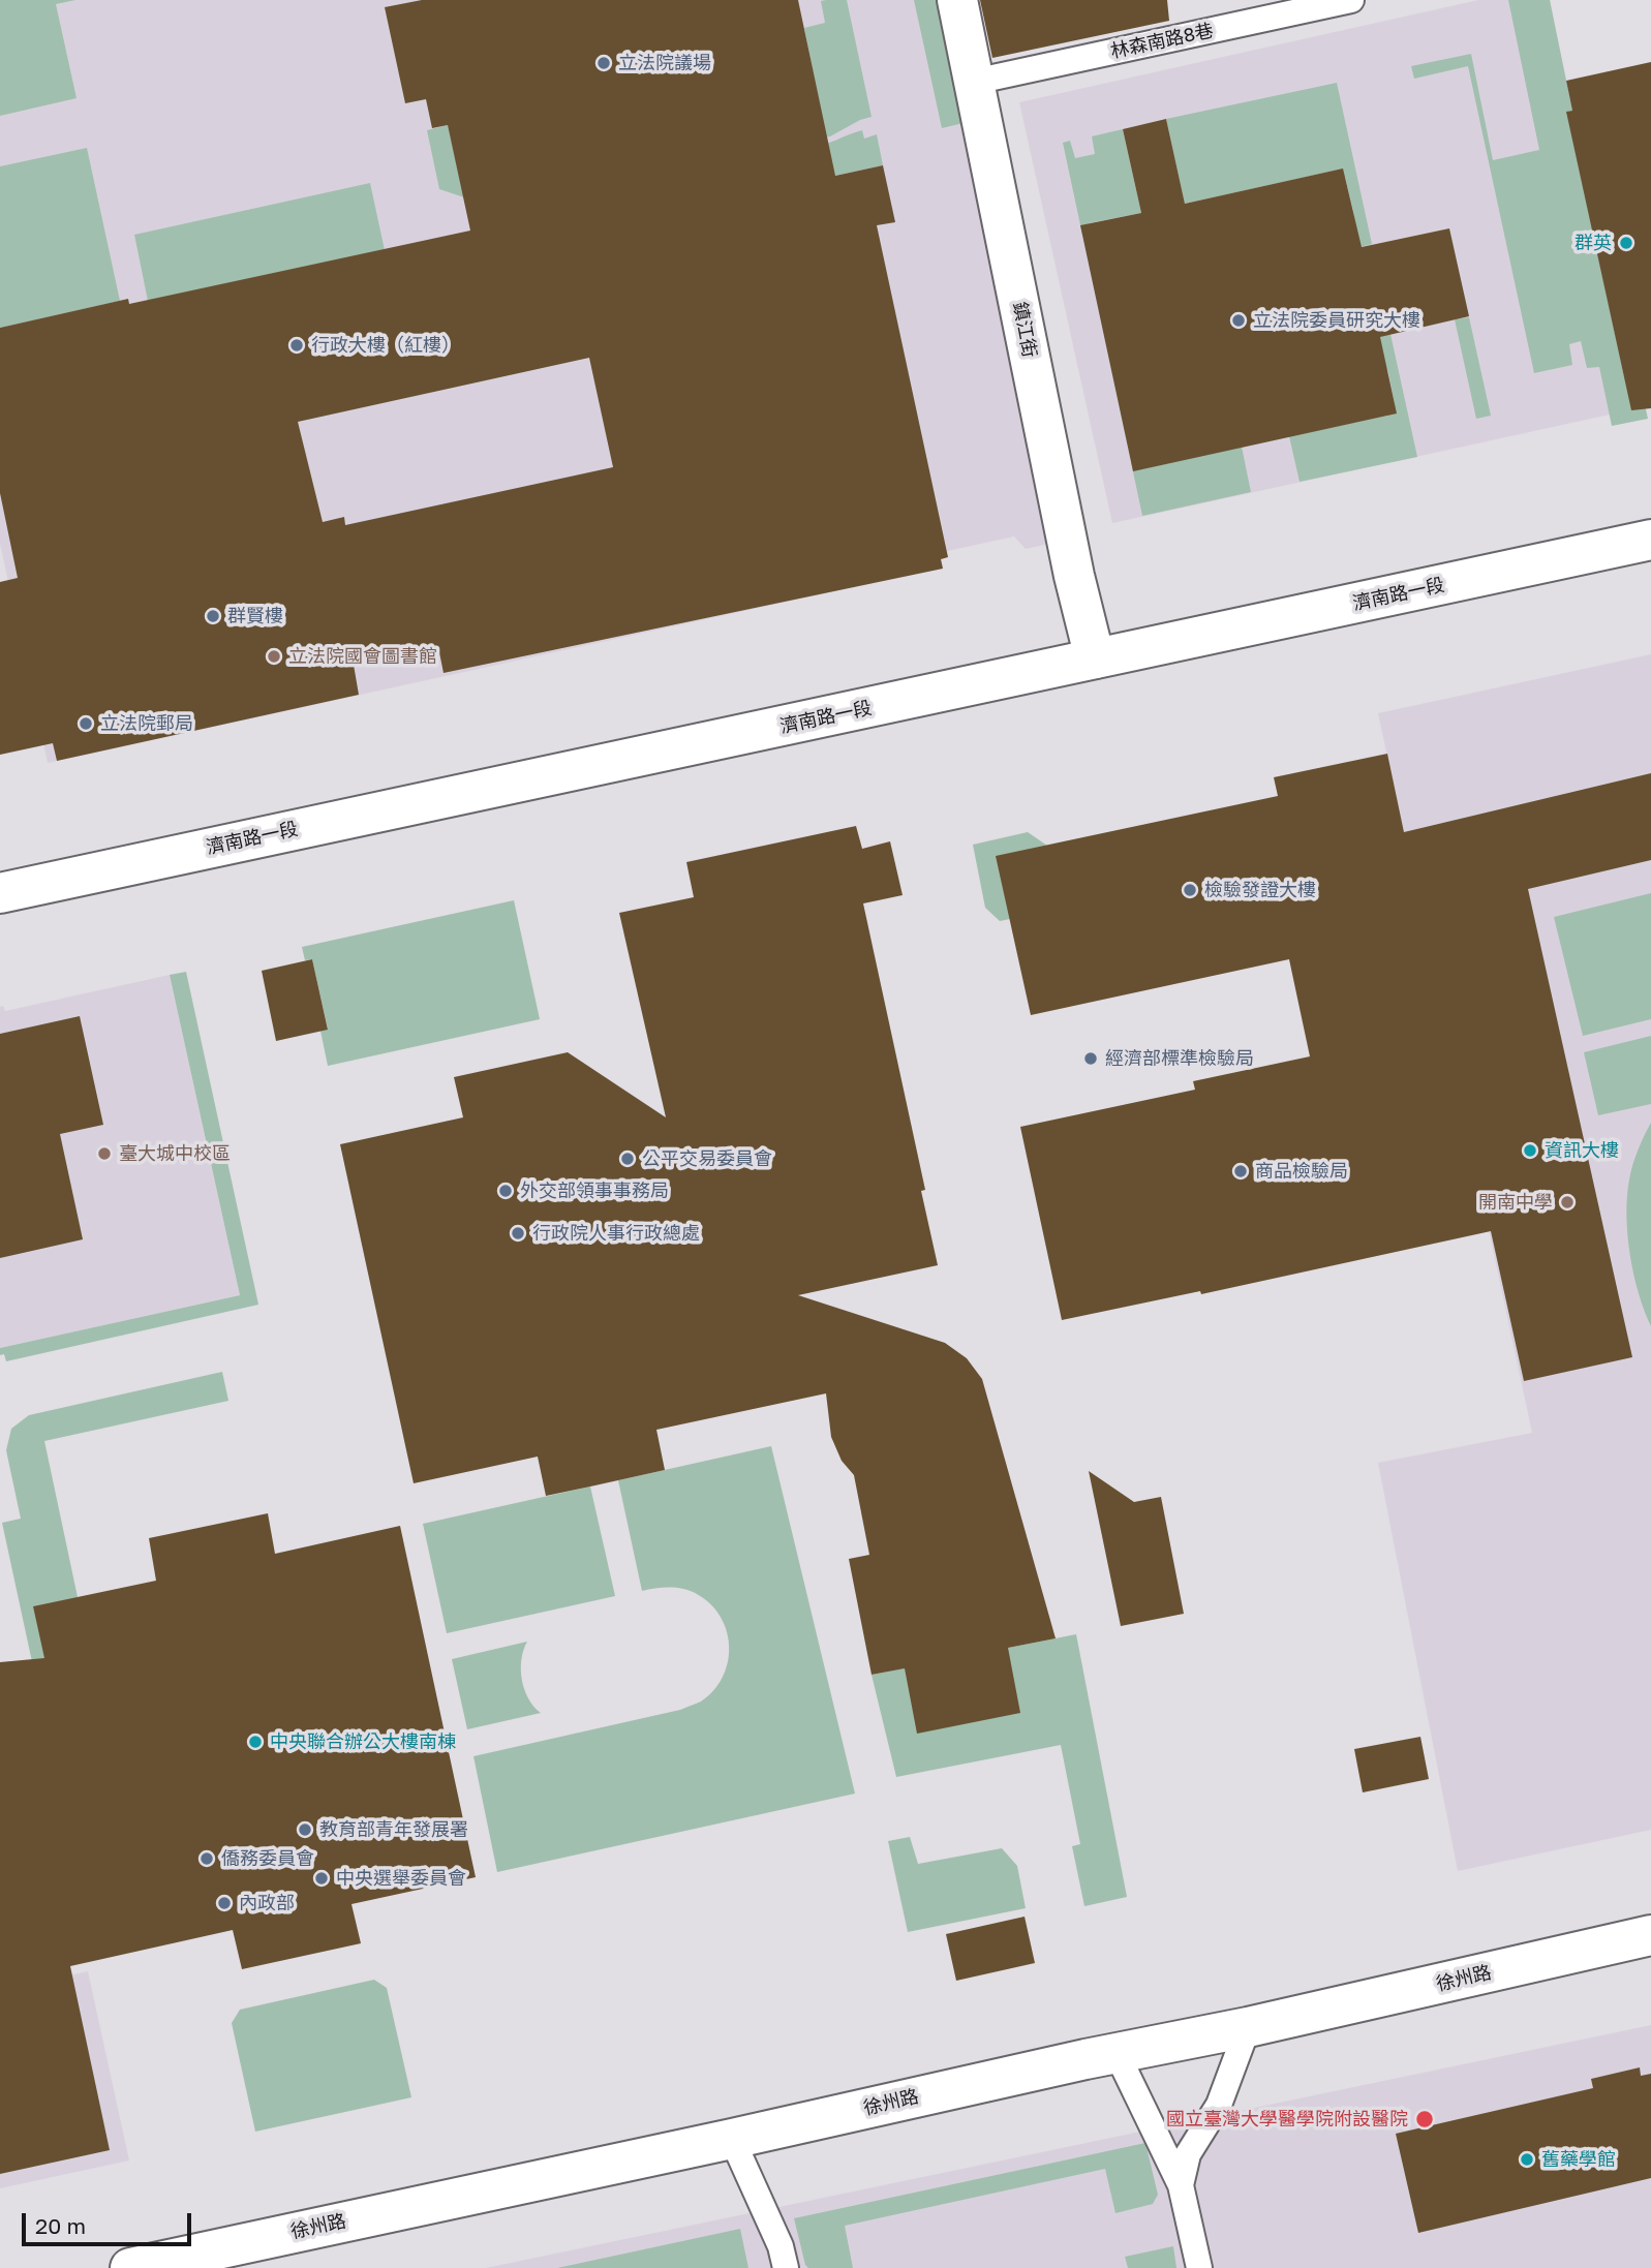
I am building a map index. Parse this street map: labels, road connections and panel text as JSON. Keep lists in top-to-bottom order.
{
  "streets": {
    "street": ["鎮江街", "濟南路一段", "徐州路"],
    "lane": ["林森南路8巷"]
  },
  "crossings": [
    ["林森南路8巷", "鎮江街"],
    ["鎮江街", "濟南路一段"]
  ],
  "places": [
    "立法院議場",
    "群英",
    "立法院委員研究大樓",
    "行政大樓（紅樓）",
    "群賢樓",
    "立法院國會圖書館",
    "立法院郵局",
    "檢驗發證大樓",
    "經濟部標準檢驗局",
    "資訊大樓",
    "臺大城中校區",
    "公平交易委員會",
    "商品檢驗局",
    "外交部領事事務局",
    "開南中學",
    "行政院人事行政總處",
    "中央聯合辦公大樓南棟",
    "教育部青年發展署",
    "僑務委員會",
    "中央選舉委員會",
    "內政部",
    "國立臺灣大學醫學院附設醫院",
    "舊藥學館"
  ],
  "scale_bar": "20 m"
}
